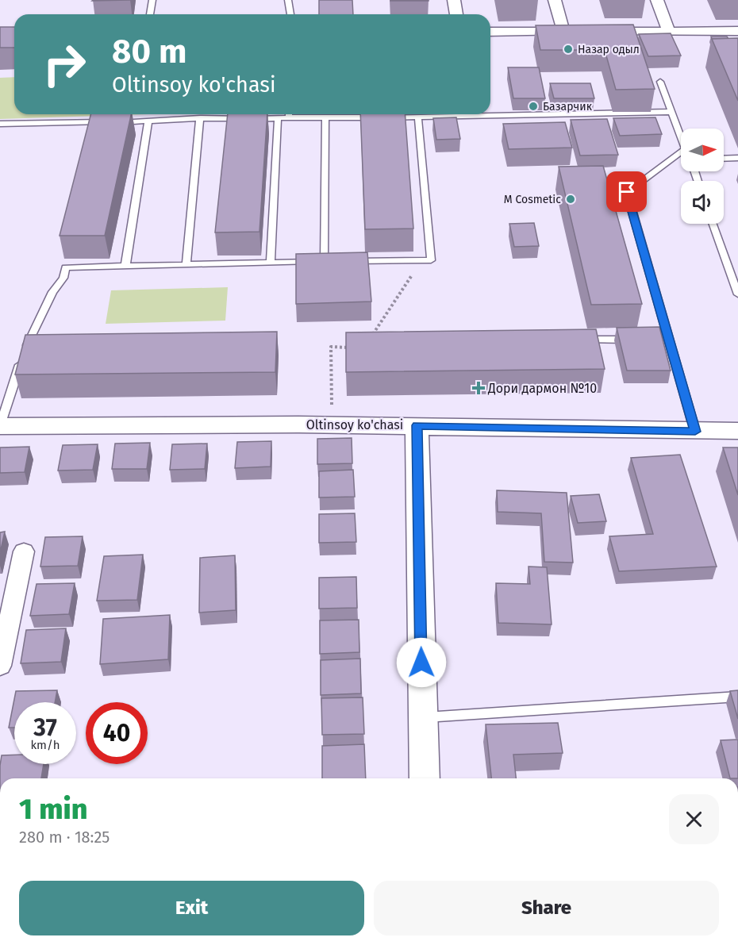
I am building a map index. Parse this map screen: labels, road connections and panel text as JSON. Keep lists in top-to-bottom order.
{
  "streets": {
    "street": ["Oltinsoy ko'chasi"]
  },
  "places": {
    "other": ["Назар одыл", "Базарчик", "M Cosmetic"],
    "health": ["Дори дармон №10"]
  },
  "north": "right",
  "page": {
    "turn": ["80 m", "Oltinsoy ko'chasi"],
    "speed": "37 km/h",
    "limit": "40",
    "heading": ["1 min", "280 m · 18:25"],
    "buttons": ["Exit", "Share"]
  }
}
